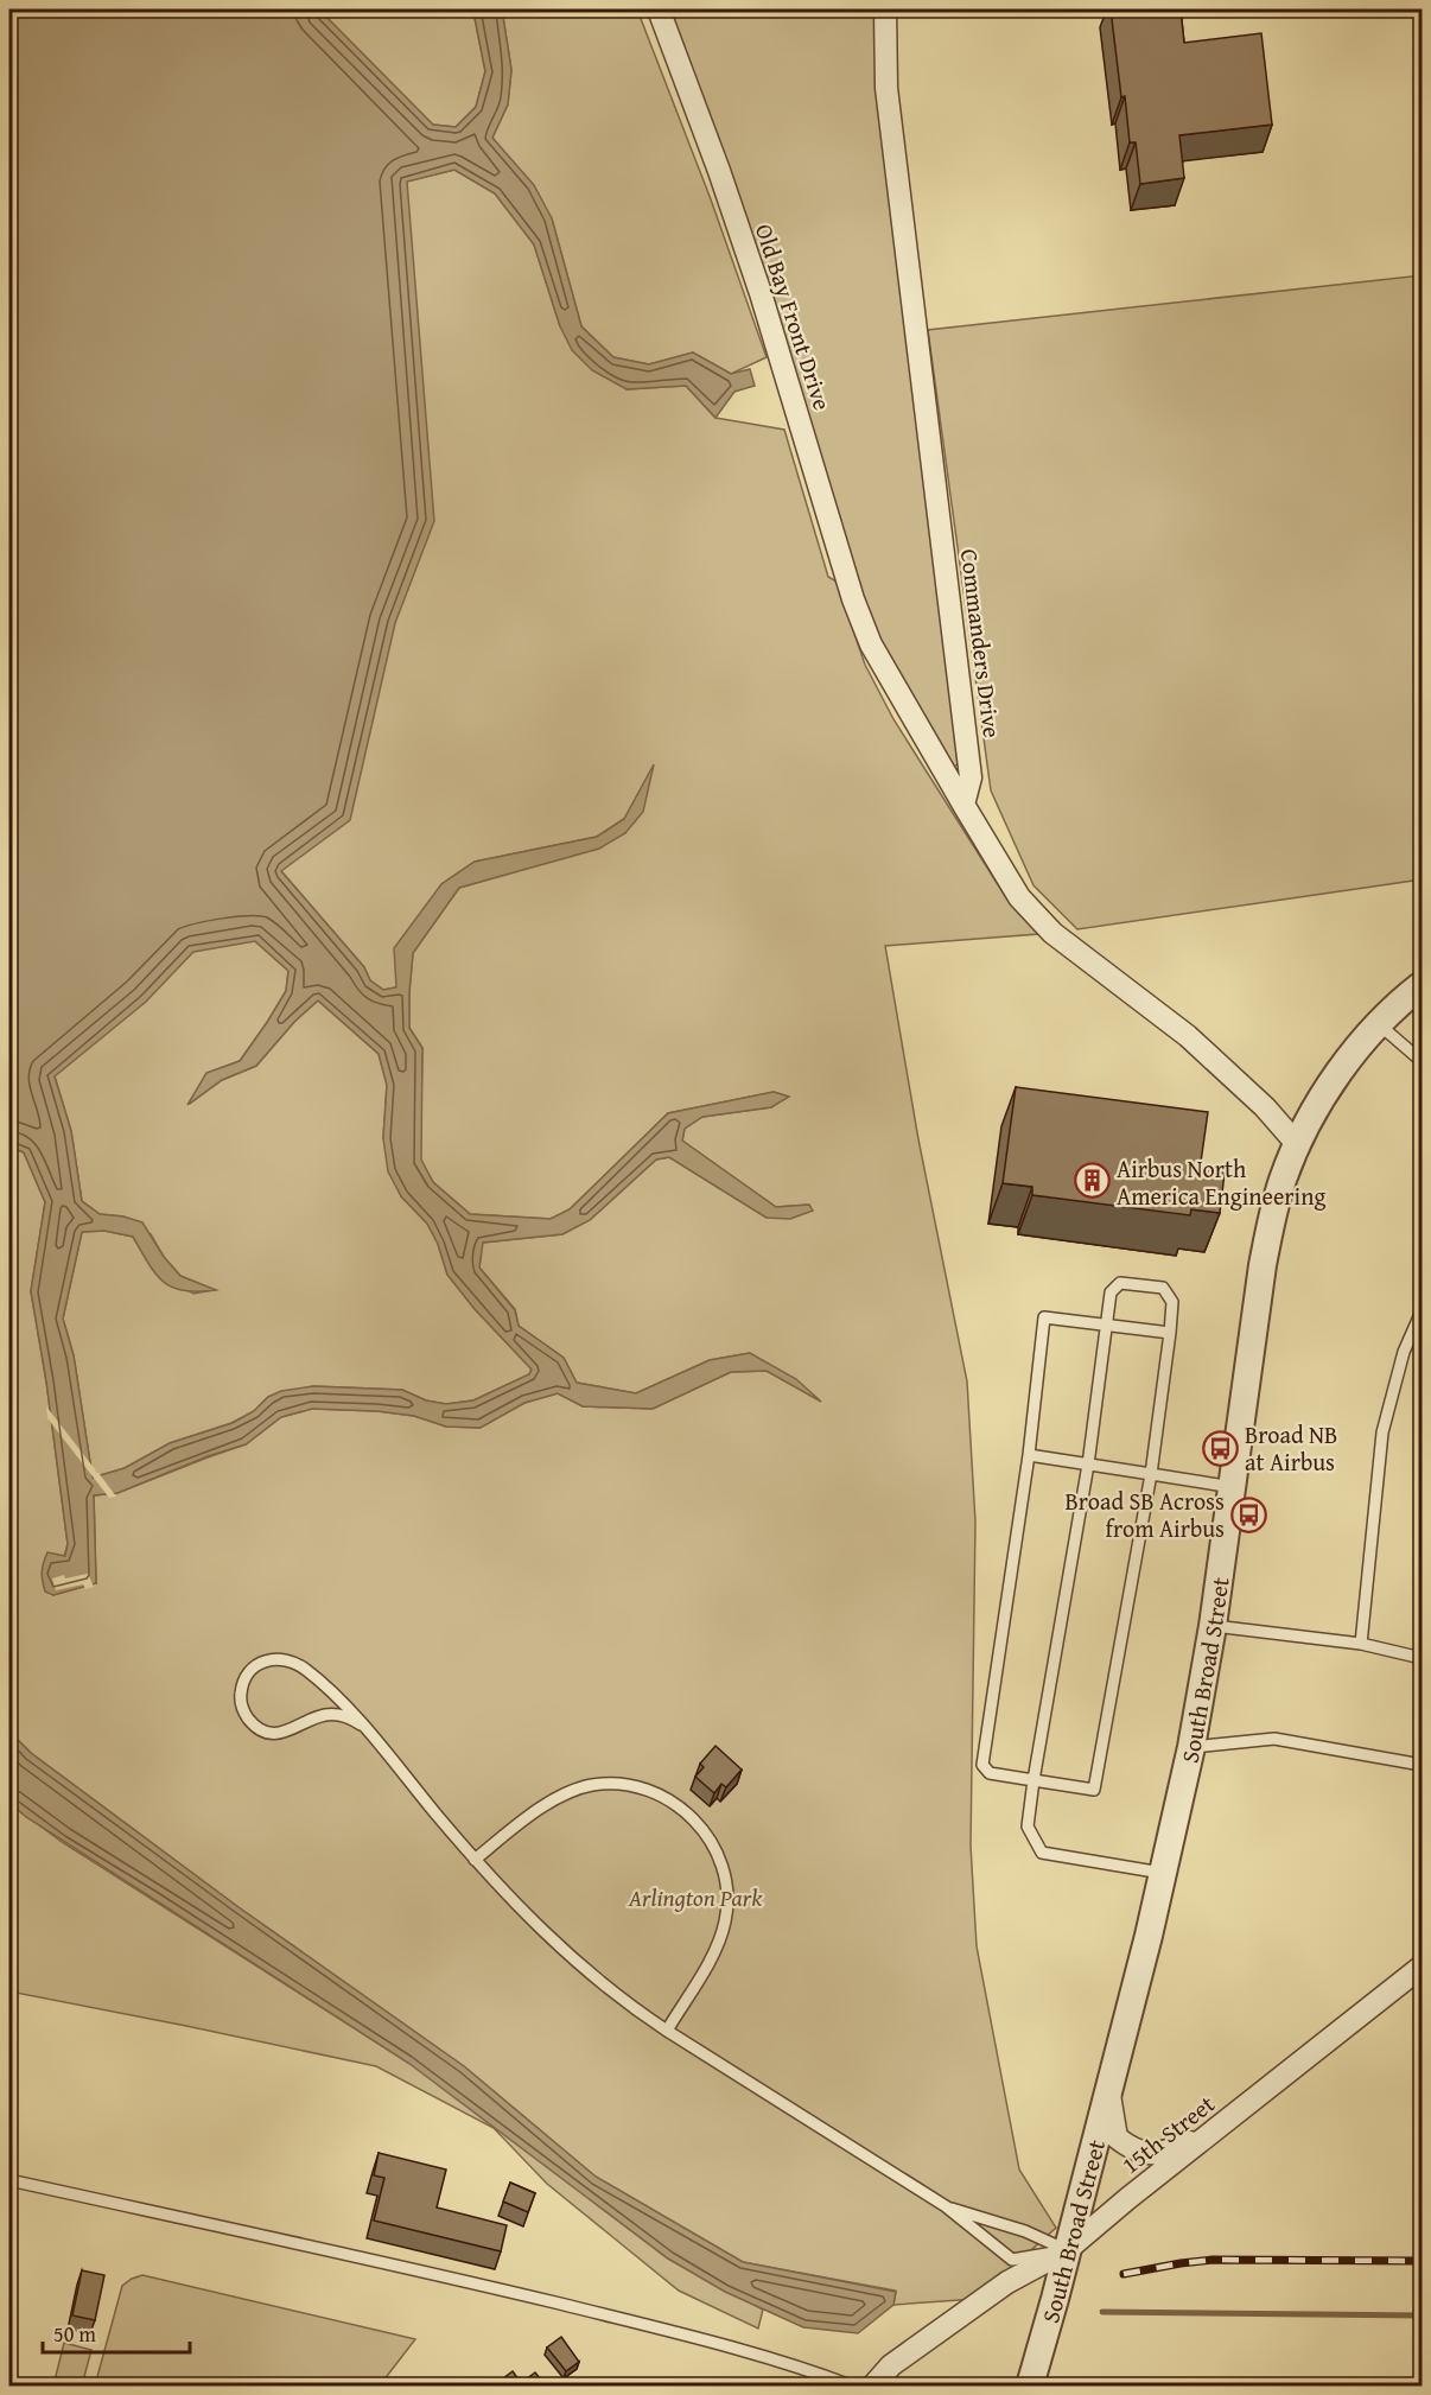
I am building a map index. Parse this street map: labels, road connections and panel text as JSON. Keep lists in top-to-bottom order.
{
  "streets": {
    "street": [
      "Old Bay Front Drive",
      "Commanders Drive",
      "South Broad Street",
      "15th Street"
    ]
  },
  "crossings": [
    ["Old Bay Front Drive", "Commanders Drive"],
    ["South Broad Street", "15th Street"]
  ],
  "parks": ["Arlington Park"],
  "places": {
    "building": ["Airbus North America Engineering"],
    "bus stop": ["Broad NB at Airbus", "Broad SB Across from Airbus"]
  },
  "scale_bar": "50 m"
}
